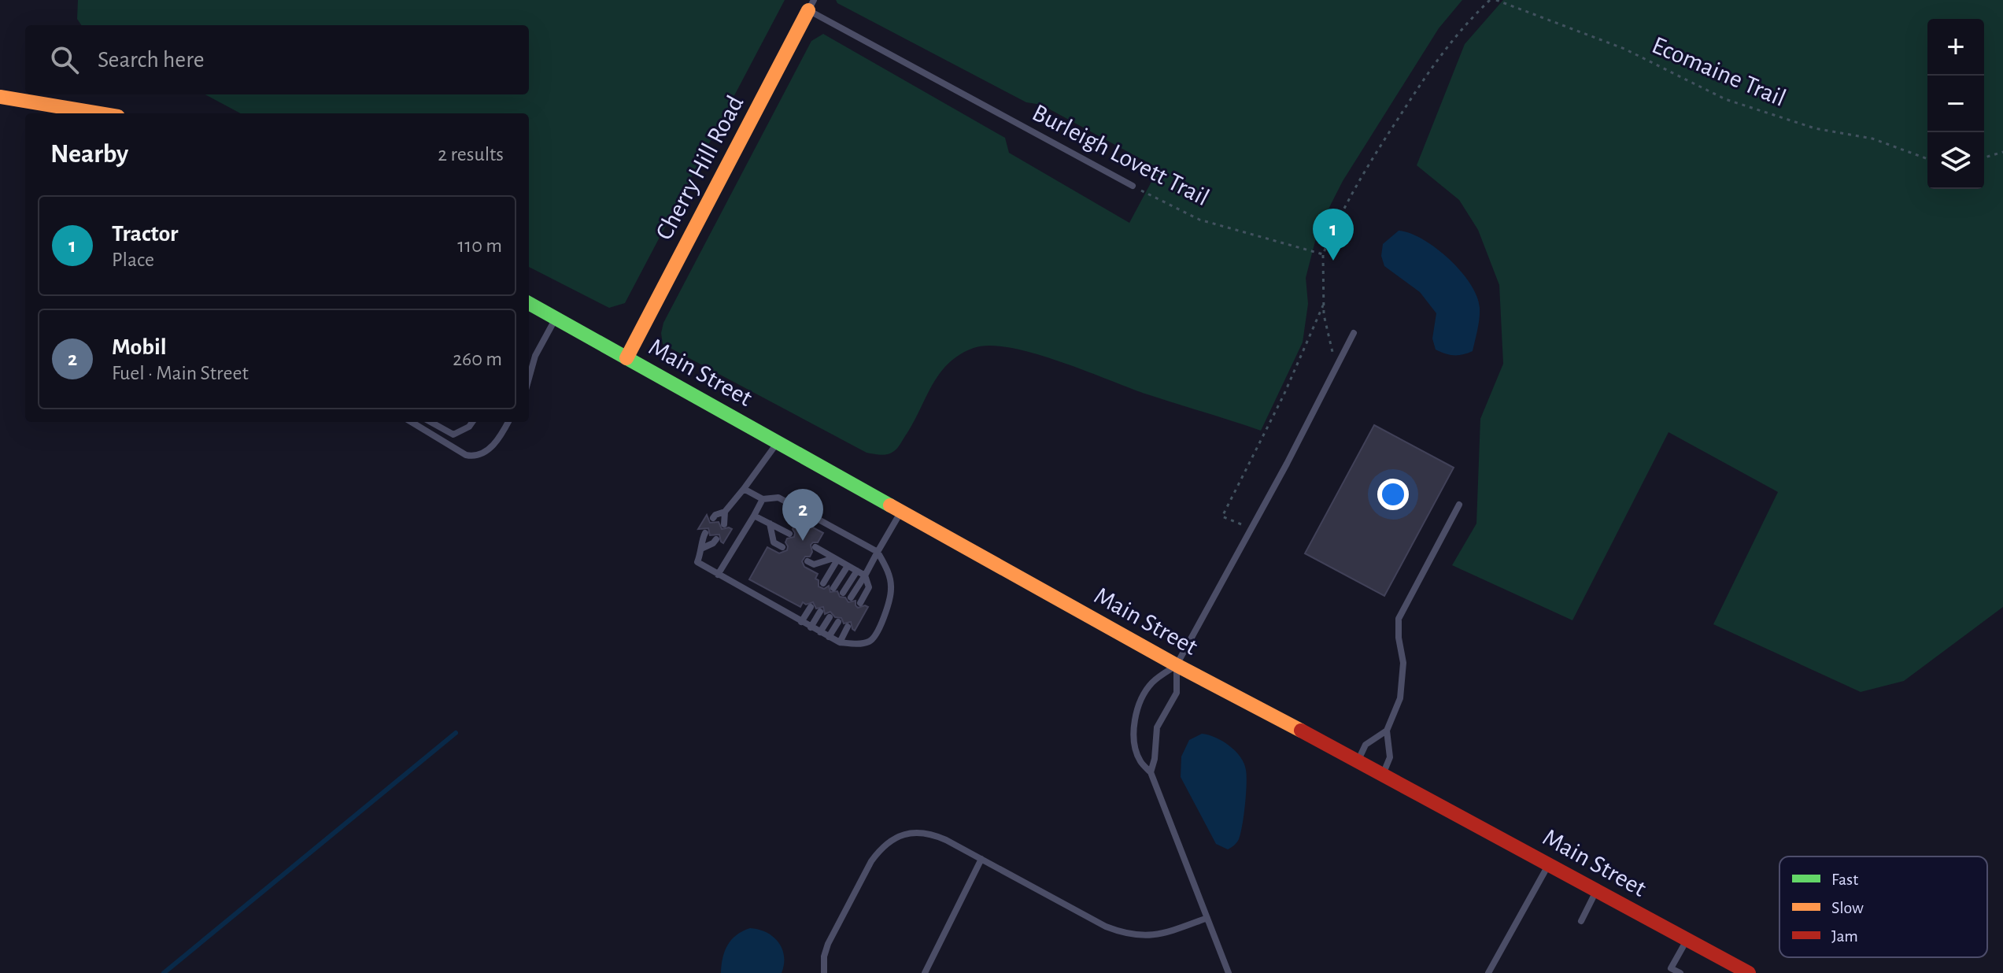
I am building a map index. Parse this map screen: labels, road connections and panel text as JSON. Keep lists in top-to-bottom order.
{
  "streets": {
    "main road": ["Cherry Hill Road", "Main Street"],
    "lane": ["Burleigh Lovett Trail"],
    "path": ["Ecomaine Trail"]
  },
  "crossings": [
    ["Burleigh Lovett Trail", "Cherry Hill Road"],
    ["Cherry Hill Road", "Main Street"]
  ],
  "legend": ["Fast", "Slow", "Jam"],
  "page": {
    "map_buttons": ["+", "−"],
    "search": "Search here",
    "heading": ["Nearby", "2 results"],
    "list": [
      {
        "mark": "1",
        "name": "Tractor",
        "note": "Place",
        "value": "110 m"
      },
      {
        "mark": "2",
        "name": "Mobil",
        "note": "Fuel · Main Street",
        "value": "260 m"
      }
    ],
    "pins": ["1", "2"]
  }
}
